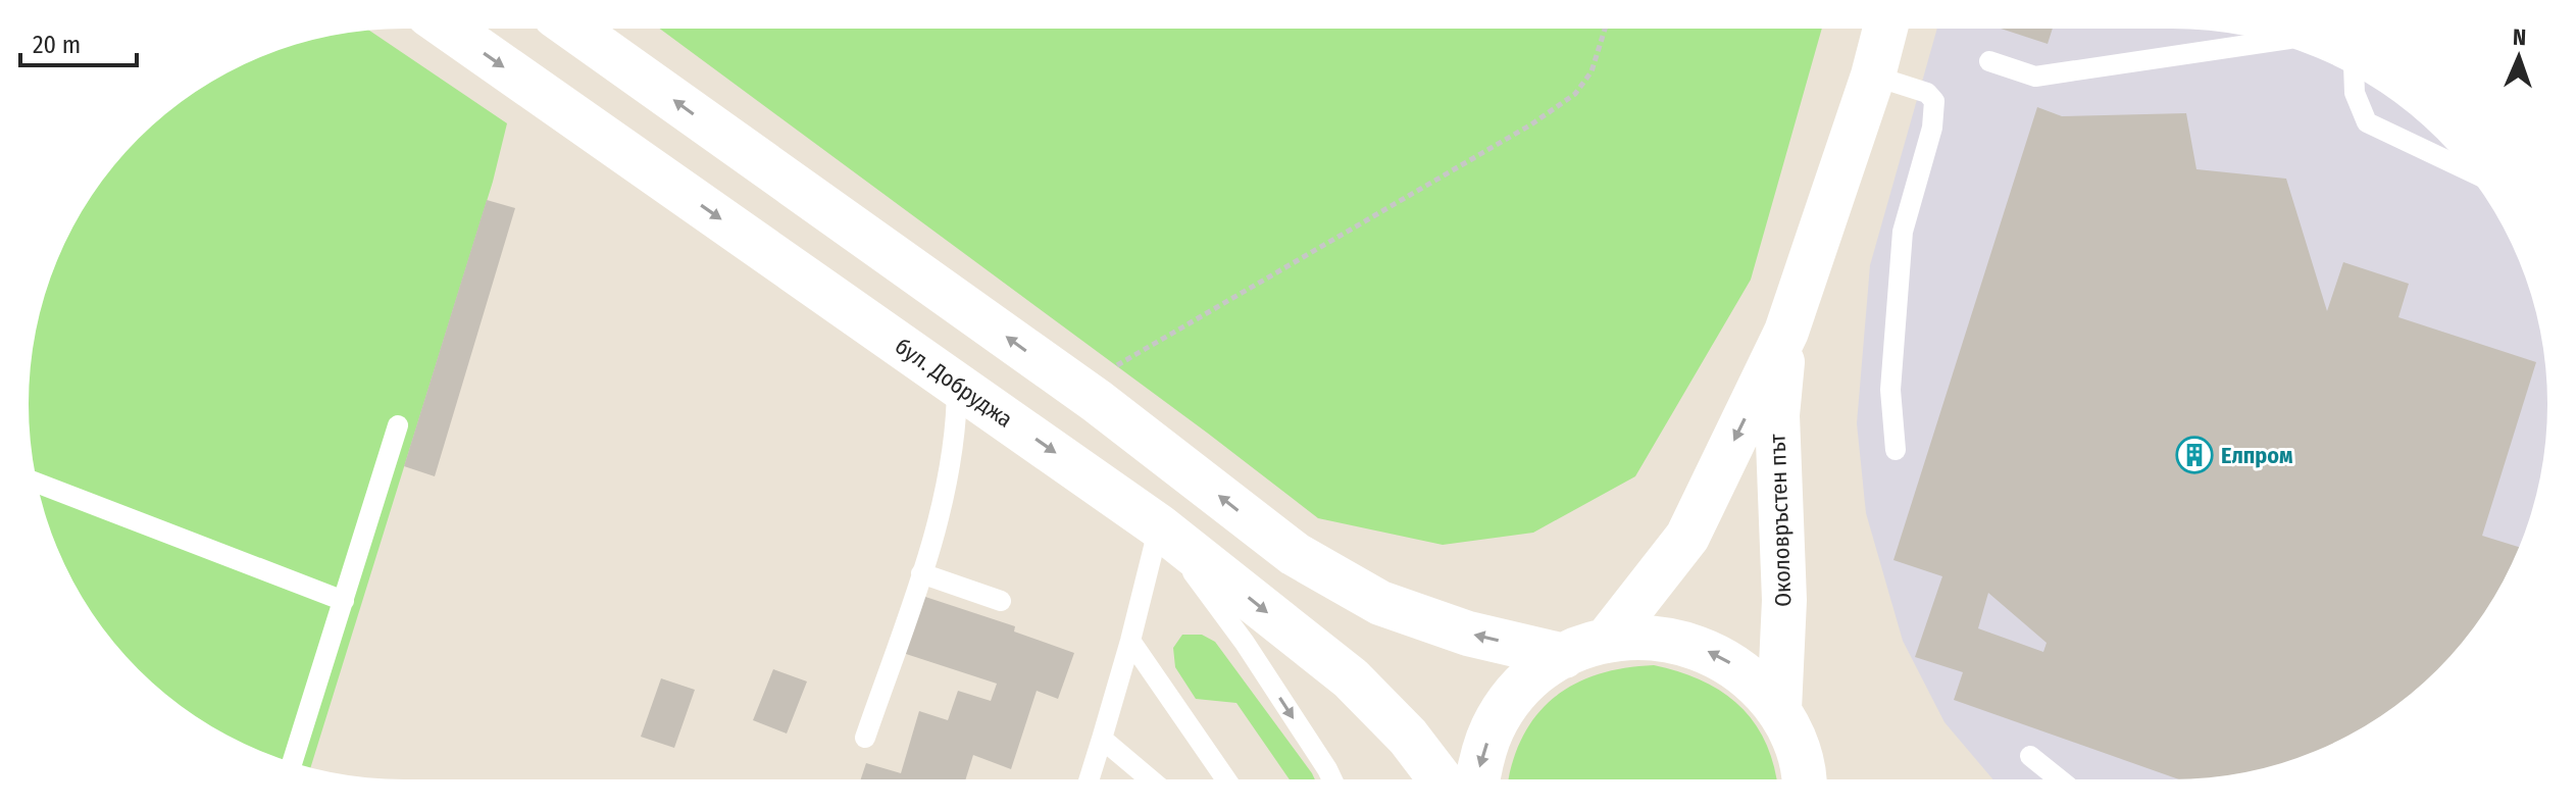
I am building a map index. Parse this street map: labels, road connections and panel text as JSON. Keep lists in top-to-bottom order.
{
  "streets": {
    "main road": ["бул. Добруджа", "Околовръстен път"]
  },
  "places": {
    "building": ["Елпром"]
  },
  "scale_bar": "20 m",
  "north": "top"
}
